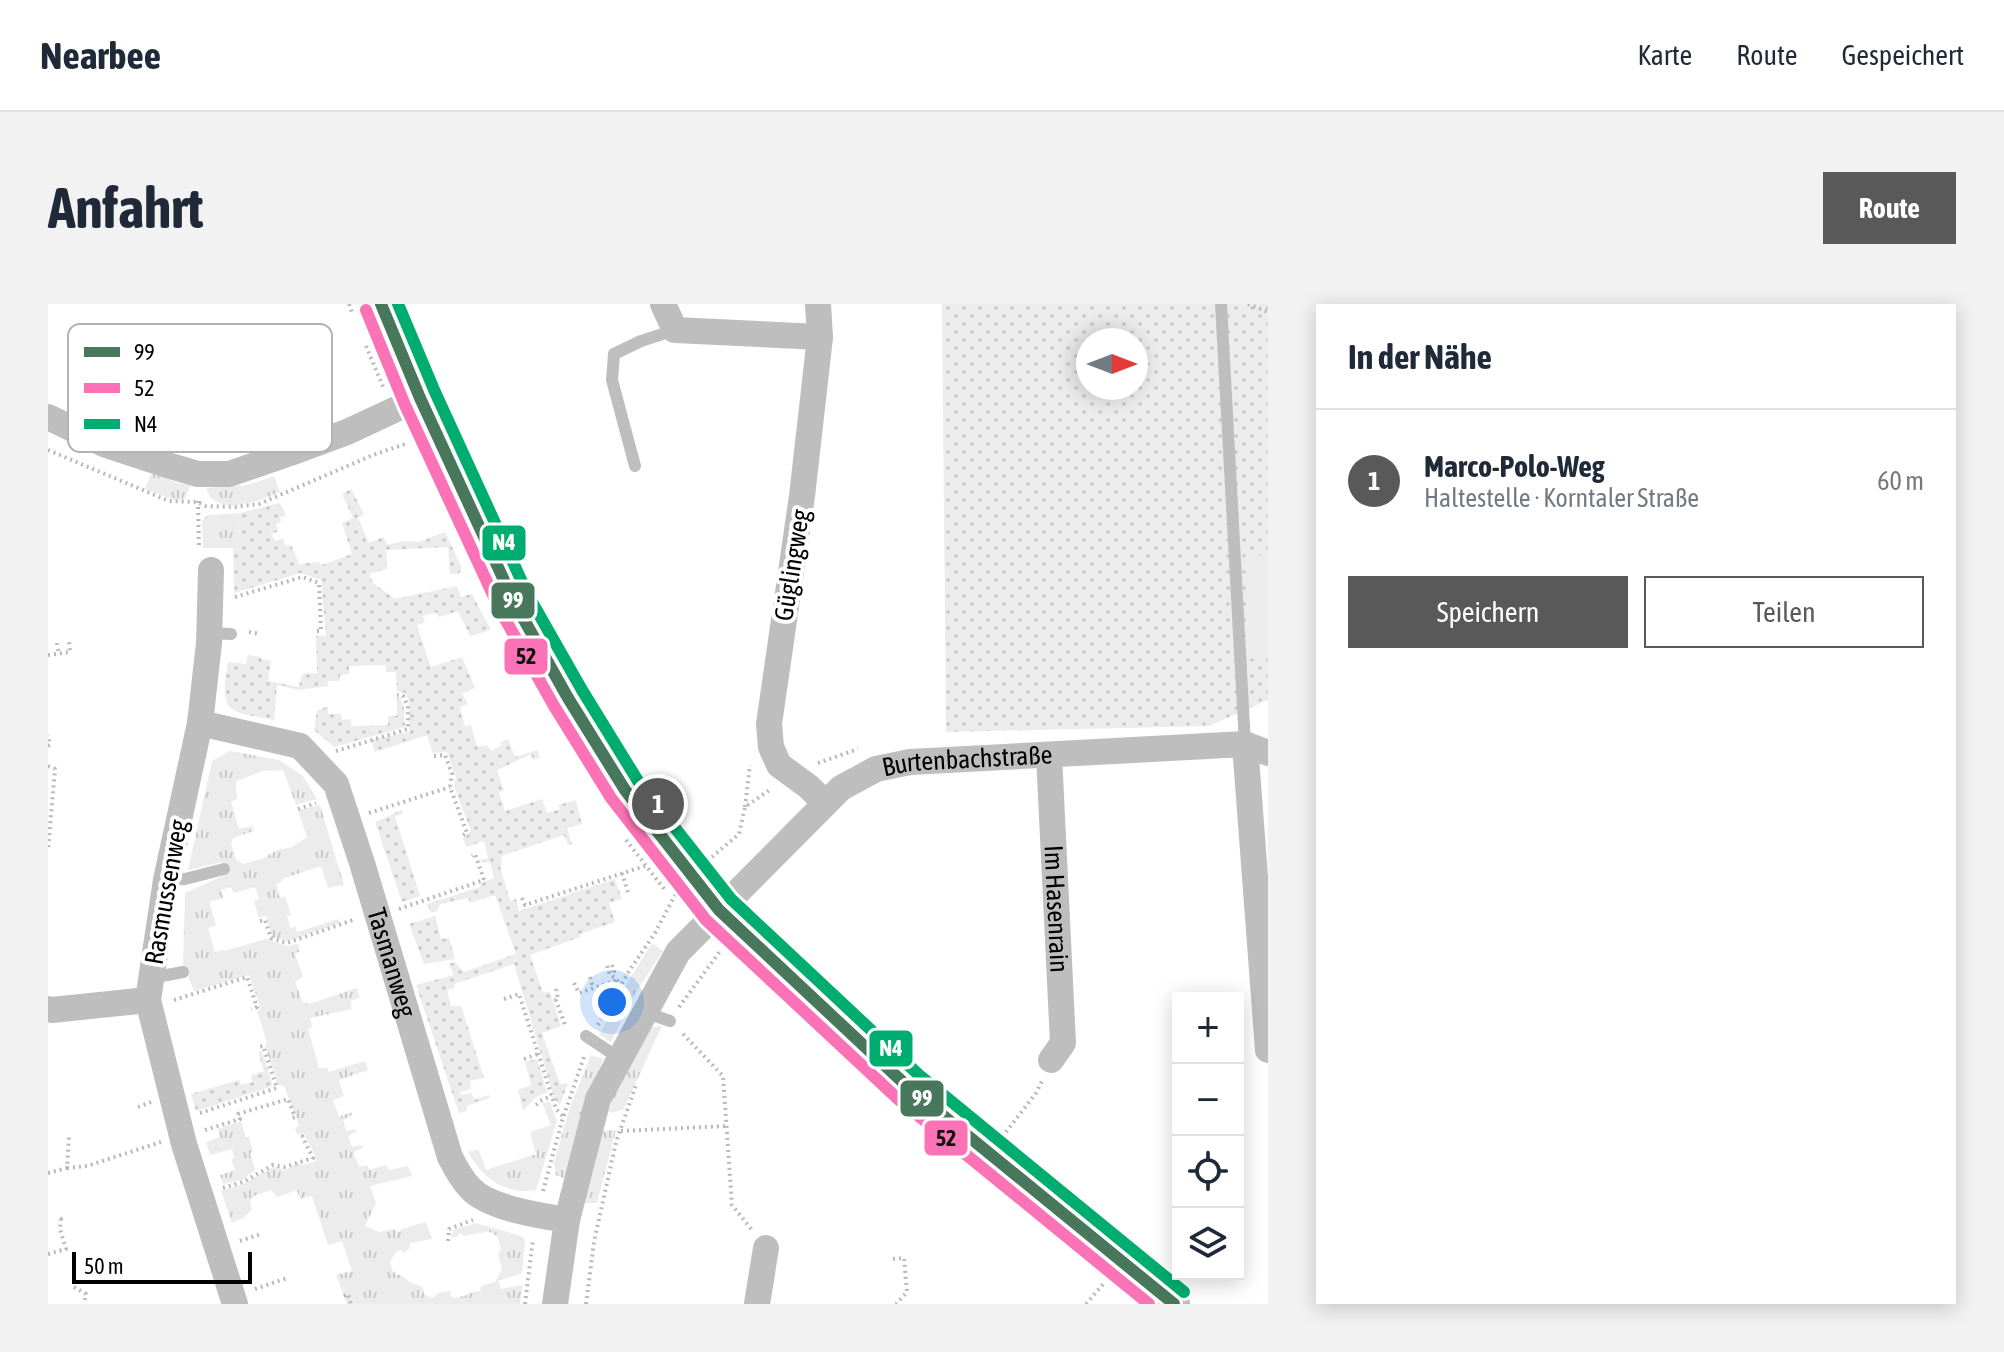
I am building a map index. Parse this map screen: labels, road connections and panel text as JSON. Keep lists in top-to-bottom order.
{
  "streets": {
    "street": [
      "Güglingweg",
      "Burtenbachstraße",
      "Rasmussenweg",
      "Im Hasenrain",
      "Tasmanweg"
    ]
  },
  "crossings": [
    ["Güglingweg", "Burtenbachstraße"],
    ["Burtenbachstraße", "Im Hasenrain"],
    ["Burtenbachstraße", "Tasmanweg"],
    ["Rasmussenweg", "Tasmanweg"]
  ],
  "lines": ["transit line 99", "transit line N4", "transit line 52"],
  "legend": ["99", "52", "N4"],
  "scale_bar": "50 m",
  "north": "right",
  "page": {
    "header": "Nearbee",
    "nav": ["Karte", "Route", "Gespeichert"],
    "buttons": [
      "Route",
      ["Speichern", "Teilen"]
    ],
    "title": "Anfahrt",
    "heading": "In der Nähe",
    "list": [
      {
        "mark": "1",
        "name": "Marco-Polo-Weg",
        "note": "Haltestelle · Korntaler Straße",
        "value": "60 m"
      }
    ],
    "pins": "1",
    "map_buttons": ["+", "−"],
    "scale": "50 m"
  }
}
